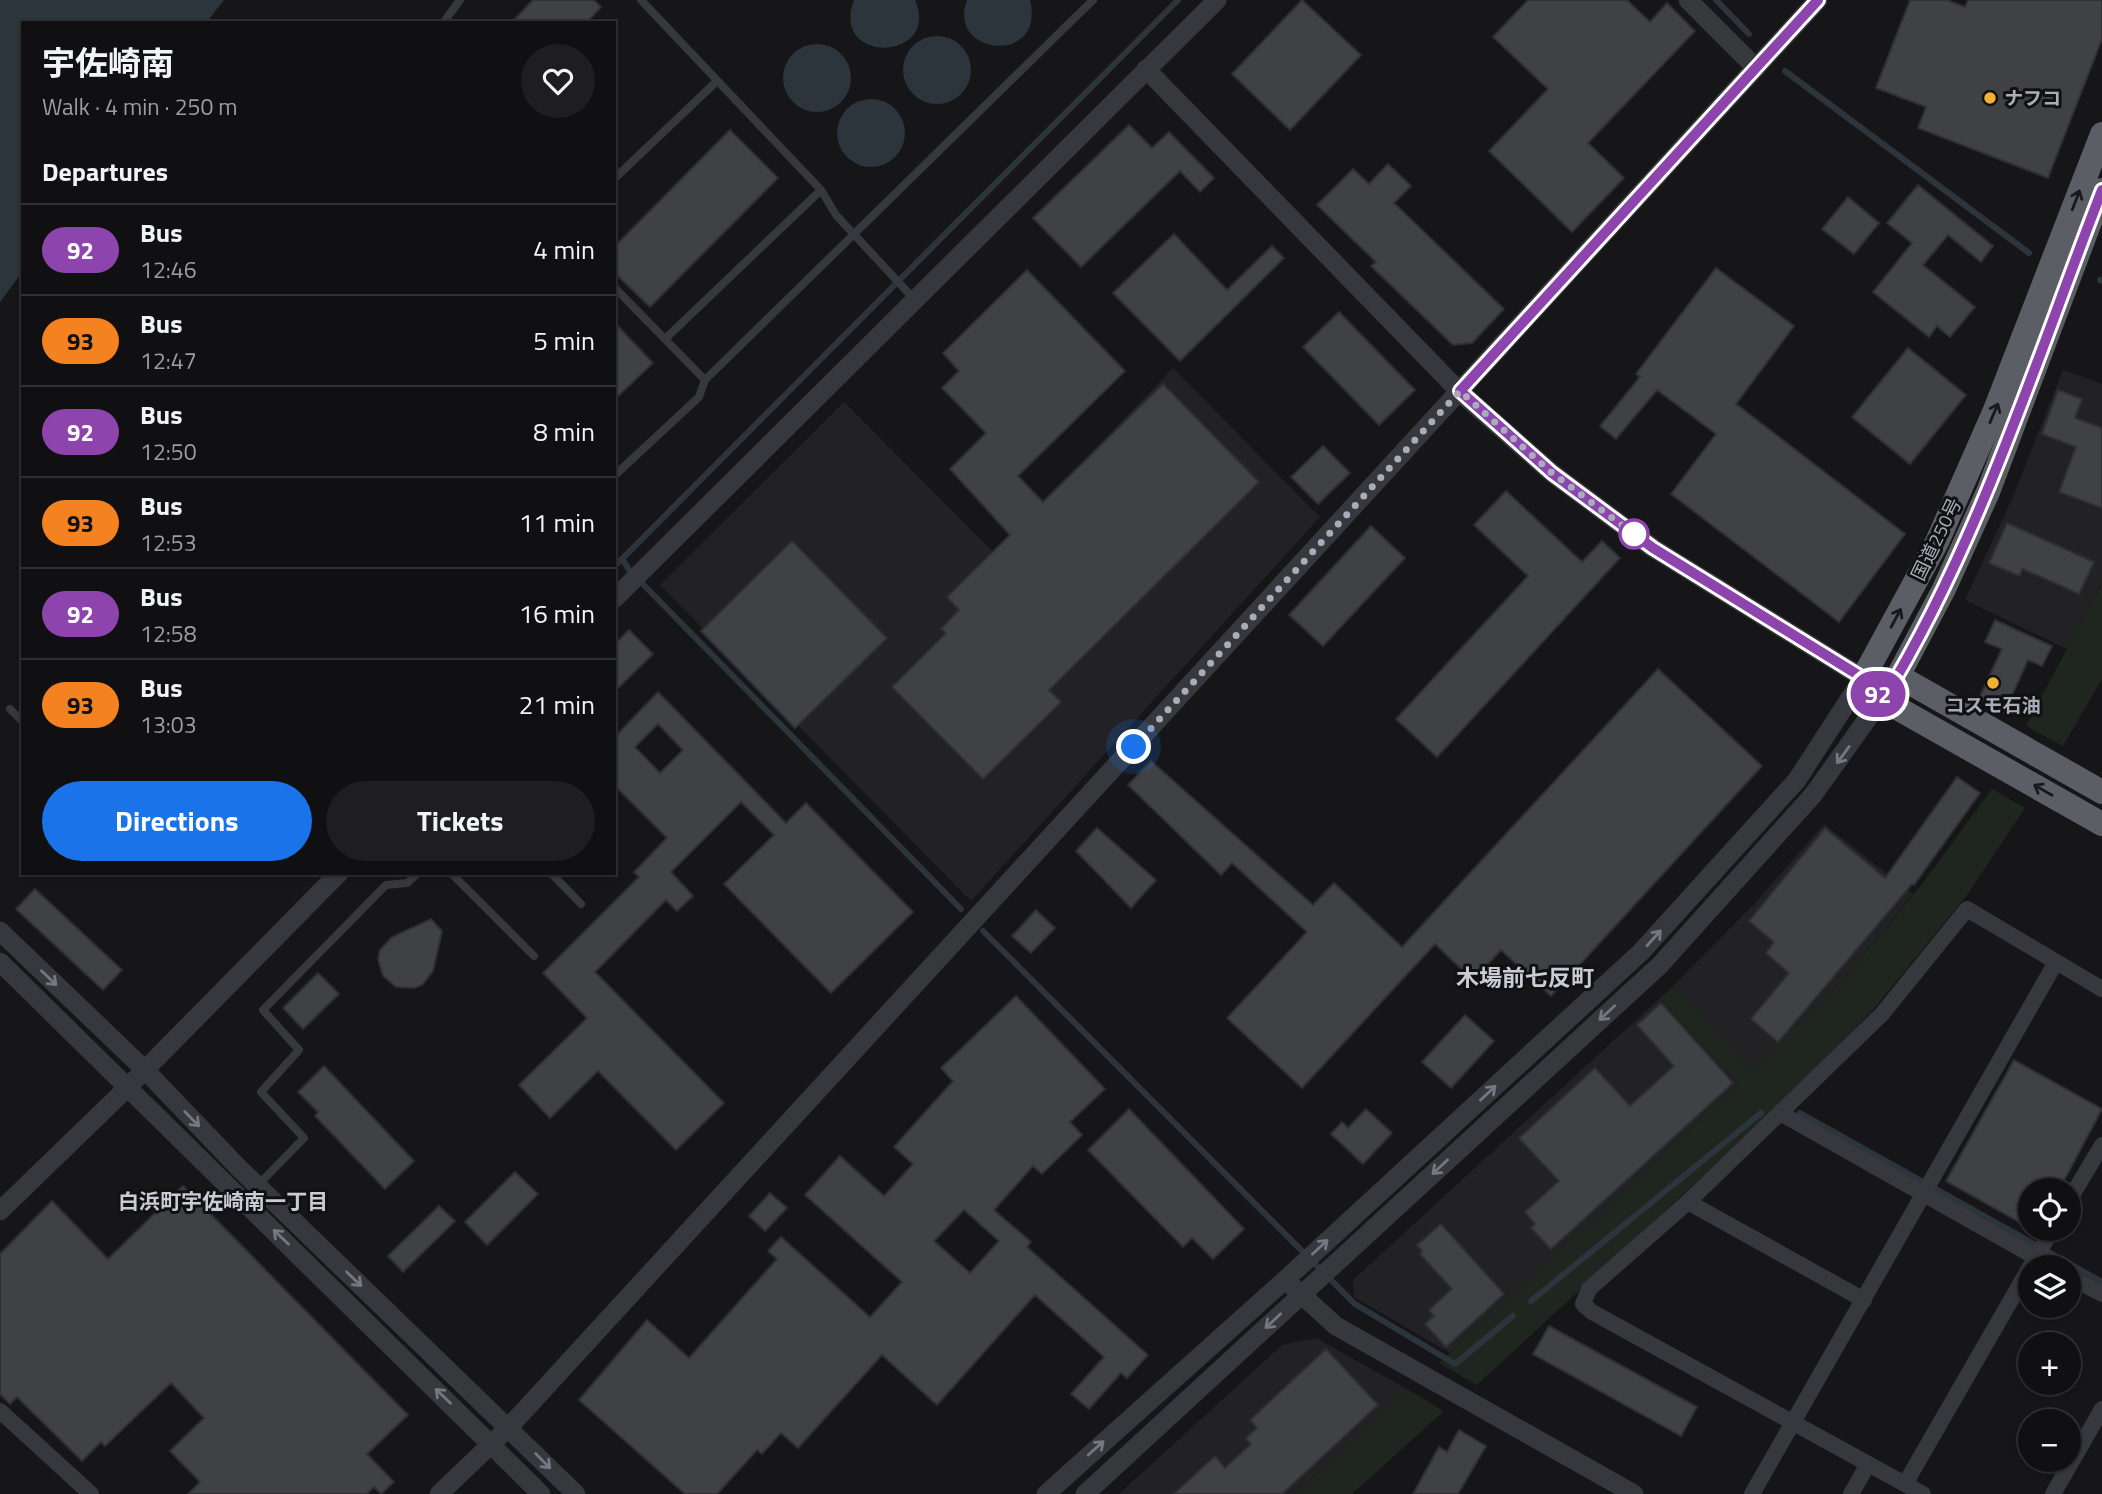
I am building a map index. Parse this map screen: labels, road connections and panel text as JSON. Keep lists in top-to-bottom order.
{
  "streets": {
    "highway": ["国道250号"]
  },
  "districts": ["木場前七反町", "白浜町宇佐崎南一丁目"],
  "places": ["ナフコ", "コスモ石油"],
  "lines": ["bus line 92"],
  "page": {
    "on_map": "92",
    "heading": [
      ["宇佐崎南", "Walk · 4 min · 250 m"],
      "Departures"
    ],
    "list": [
      {
        "mark": "92",
        "name": "Bus",
        "note": "12:46",
        "value": "4 min"
      },
      {
        "mark": "93",
        "name": "Bus",
        "note": "12:47",
        "value": "5 min"
      },
      {
        "mark": "92",
        "name": "Bus",
        "note": "12:50",
        "value": "8 min"
      },
      {
        "mark": "93",
        "name": "Bus",
        "note": "12:53",
        "value": "11 min"
      },
      {
        "mark": "92",
        "name": "Bus",
        "note": "12:58",
        "value": "16 min"
      },
      {
        "mark": "93",
        "name": "Bus",
        "note": "13:03",
        "value": "21 min"
      }
    ],
    "buttons": ["Directions", "Tickets"],
    "map_buttons": ["+", "−"]
  }
}
